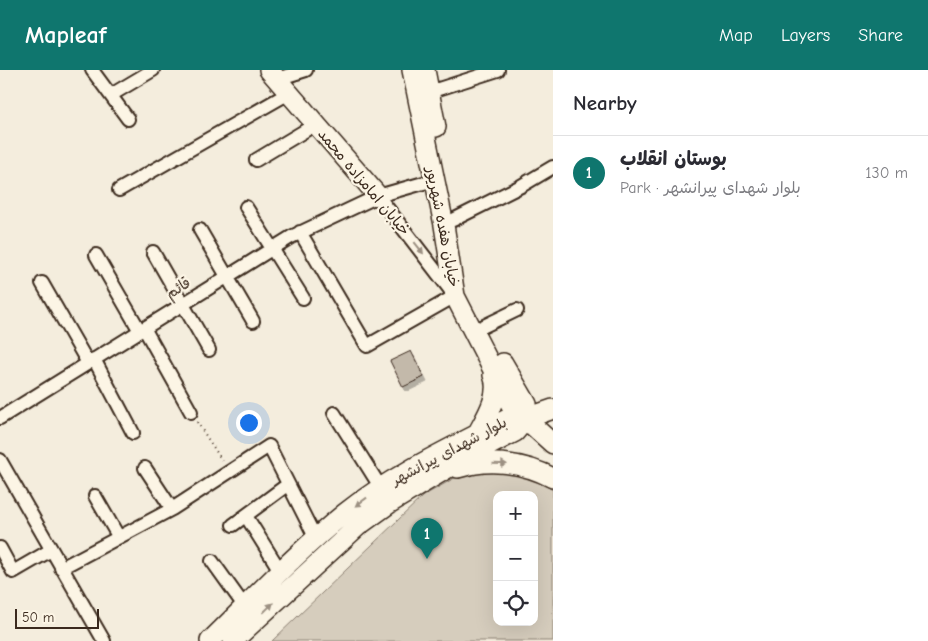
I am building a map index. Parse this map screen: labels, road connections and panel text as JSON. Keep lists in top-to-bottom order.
{
  "streets": {
    "main road": ["خیابان امامزاده محمد", "خیابان هفده شهریور", "بلوار شهدای پیرانشهر"],
    "street": ["قائم"]
  },
  "crossings": [
    ["خیابان امامزاده محمد", "خیابان هفده شهریور"],
    ["خیابان امامزاده محمد", "قائم"],
    ["خیابان هفده شهریور", "قائم"],
    ["خیابان هفده شهریور", "بلوار شهدای پیرانشهر"]
  ],
  "scale_bar": "50 m",
  "page": {
    "header": "Mapleaf",
    "nav": ["Map", "Layers", "Share"],
    "heading": "Nearby",
    "list": [
      {
        "mark": "1",
        "name": "بوستان انقلاب",
        "note": "Park · بلوار شهدای پیرانشهر",
        "value": "130 m"
      }
    ],
    "map_buttons": ["+", "−"],
    "pins": "1",
    "scale": "50 m"
  }
}
